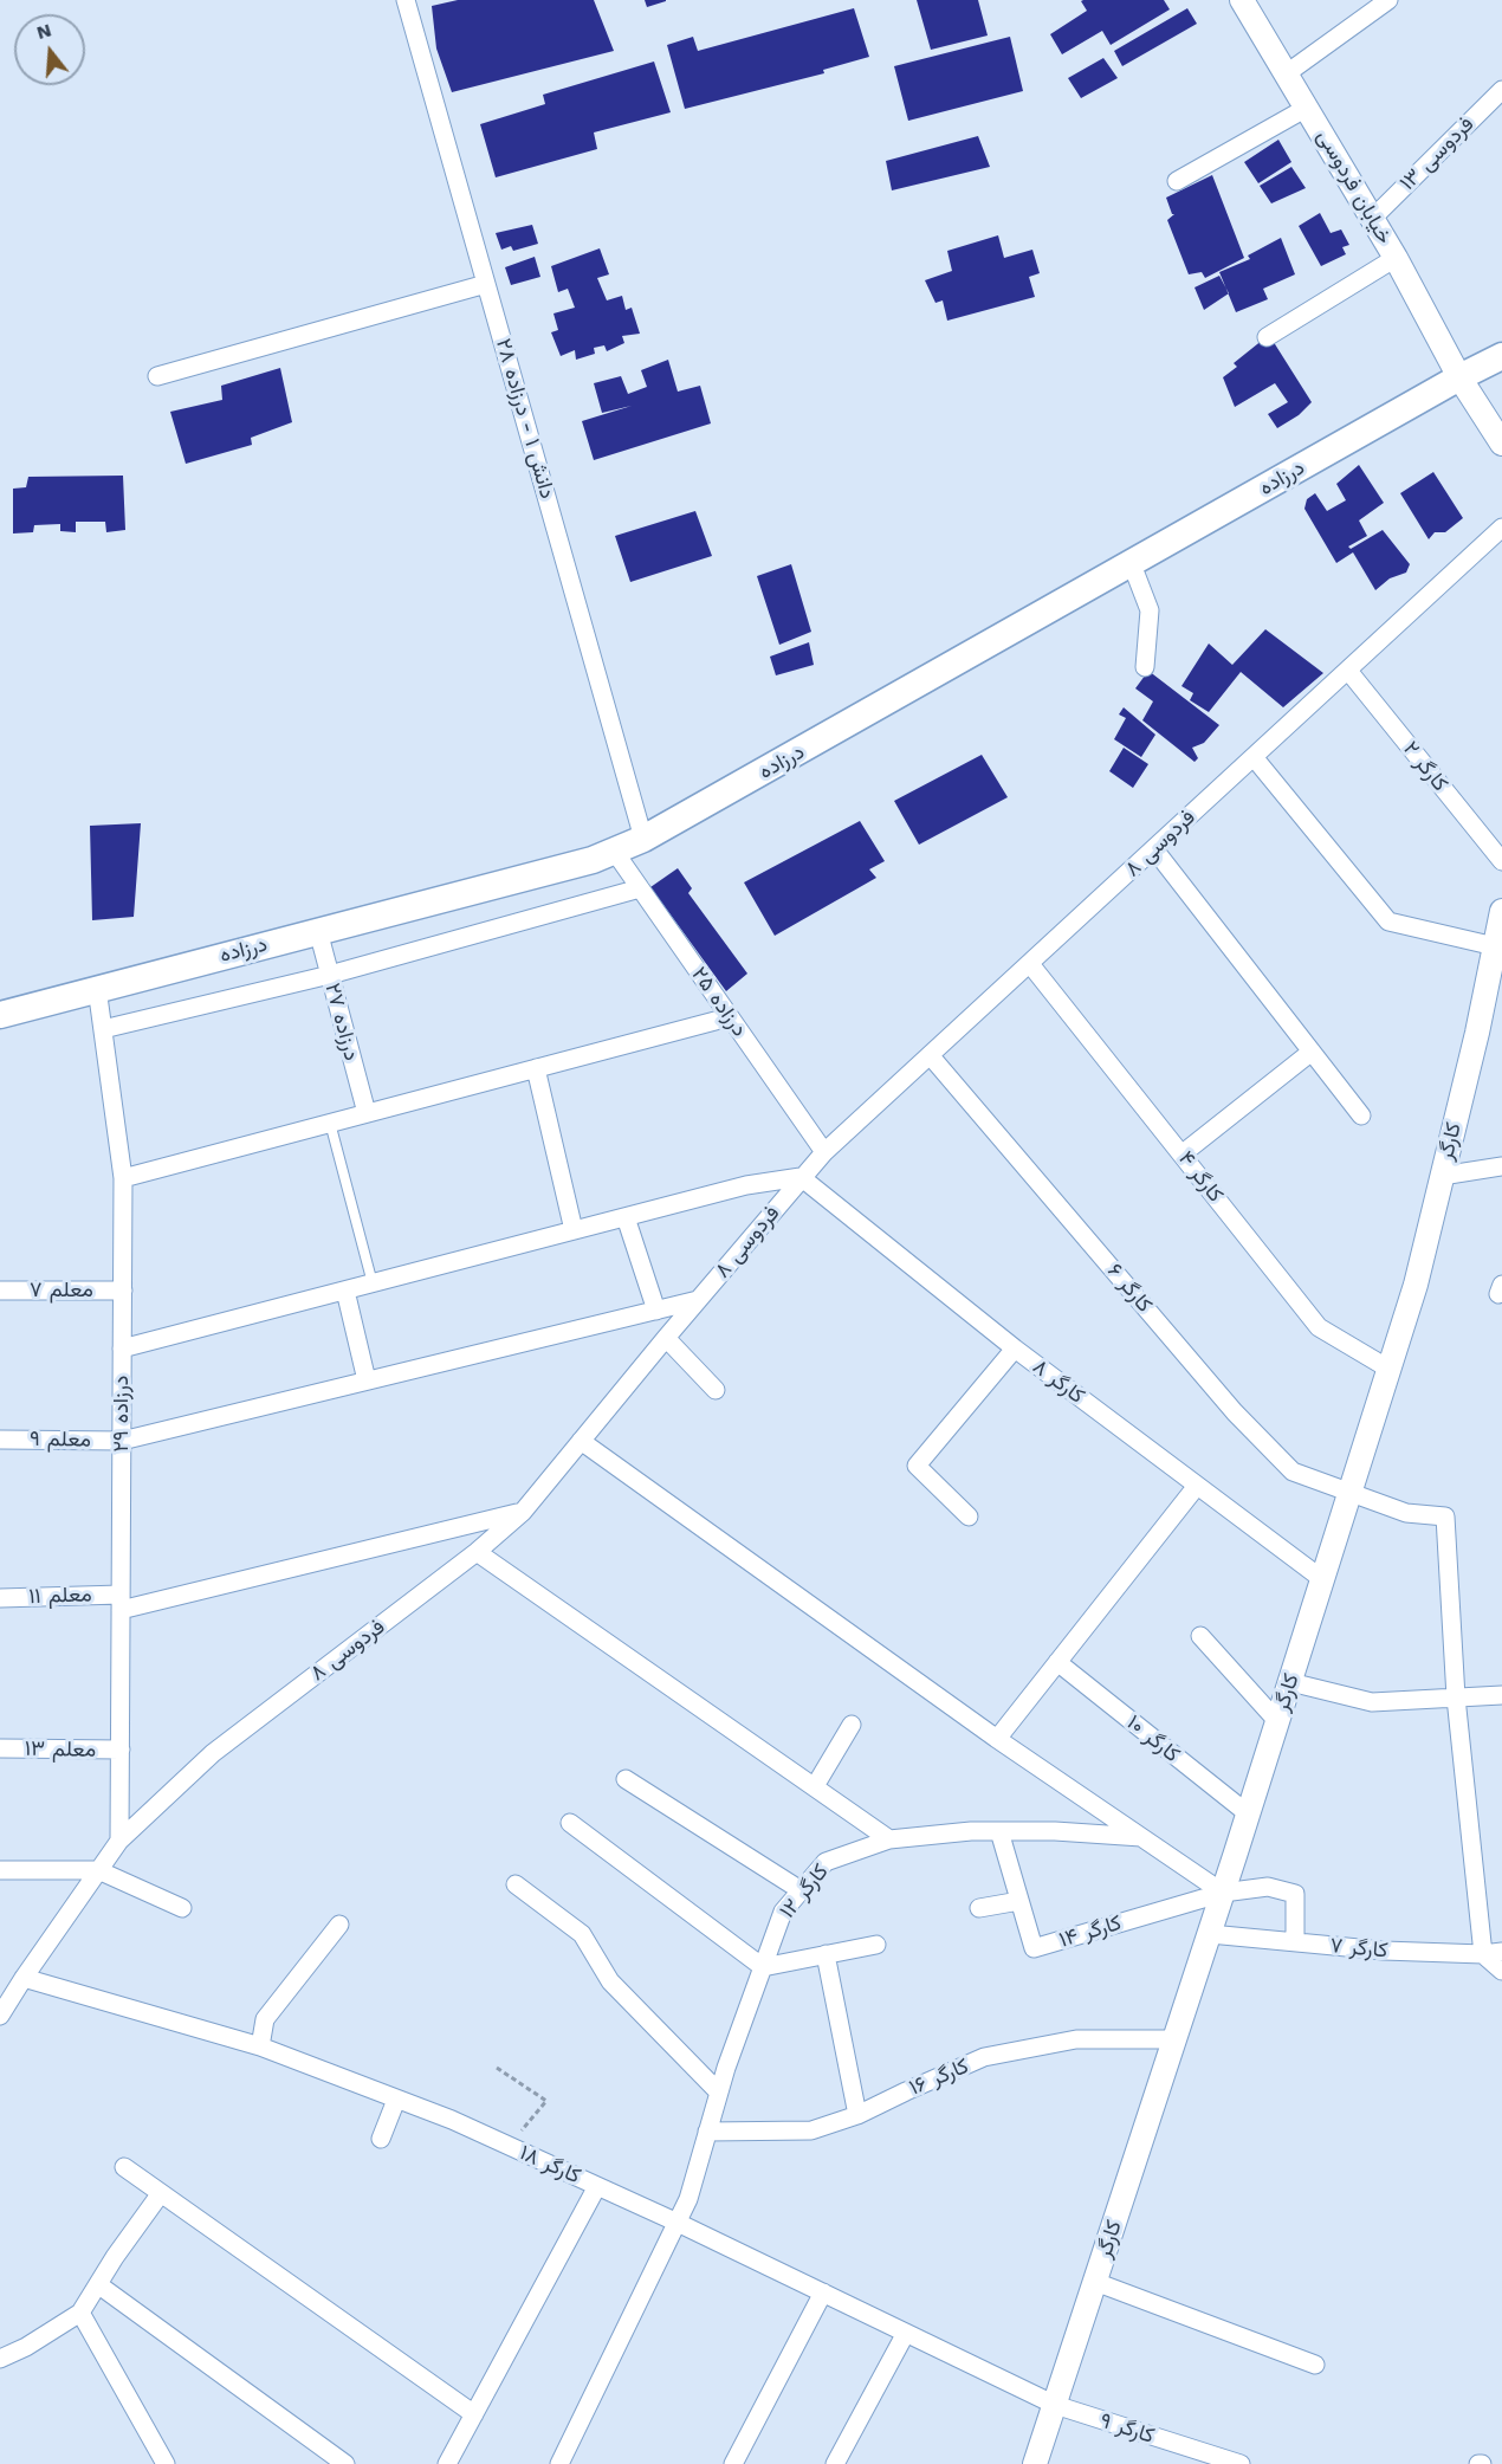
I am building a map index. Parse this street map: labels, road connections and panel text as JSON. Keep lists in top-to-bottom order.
{
  "streets": {
    "main road": ["درزاده"],
    "street": [
      "فردوسی ۱۳",
      "خیابان فردوسی",
      "دانش ۱ - درزاده ۲۸",
      "کارگر ۲",
      "فردوسی ۸",
      "درزاده ۲۵",
      "درزاده ۲۷",
      "کارگر",
      "کارگر ۴",
      "کارگر ۶",
      "معلم ۷",
      "کارگر ۸",
      "درزاده ۲۹",
      "معلم ۹",
      "معلم ۱۱",
      "کارگر ۱۰",
      "معلم ۱۳",
      "کارگر ۱۲",
      "کارگر ۱۴",
      "کارگر ۷",
      "کارگر ۱۶",
      "کارگر ۱۸",
      "کارگر ۹"
    ]
  },
  "crossings": [
    ["فردوسی ۱۳", "خیابان فردوسی"],
    ["خیابان فردوسی", "درزاده"],
    ["دانش ۱ - درزاده ۲۸", "درزاده"],
    ["درزاده", "درزاده ۲۵"],
    ["درزاده", "درزاده ۲۷"],
    ["درزاده", "درزاده ۲۹"],
    ["کارگر ۲", "فردوسی ۸"],
    ["فردوسی ۸", "درزاده ۲۵"],
    ["فردوسی ۸", "کارگر ۴"],
    ["فردوسی ۸", "کارگر ۶"],
    ["فردوسی ۸", "کارگر ۸"],
    ["فردوسی ۸", "درزاده ۲۹"],
    ["فردوسی ۸", "معلم ۹"],
    ["فردوسی ۸", "معلم ۱۱"],
    ["فردوسی ۸", "کارگر ۱۸"],
    ["کارگر", "کارگر ۴"],
    ["کارگر", "کارگر ۶"],
    ["کارگر", "کارگر ۸"],
    ["کارگر", "کارگر ۱۰"],
    ["کارگر", "کارگر ۱۴"],
    ["کارگر", "کارگر ۷"],
    ["کارگر", "کارگر ۱۶"],
    ["کارگر", "کارگر ۱۸"],
    ["کارگر", "کارگر ۹"],
    ["معلم ۷", "درزاده ۲۹"],
    ["درزاده ۲۹", "معلم ۹"],
    ["درزاده ۲۹", "معلم ۱۱"],
    ["درزاده ۲۹", "معلم ۱۳"],
    ["کارگر ۱۲", "کارگر ۱۴"],
    ["کارگر ۱۲", "کارگر ۱۶"],
    ["کارگر ۱۲", "کارگر ۱۸"],
    ["کارگر ۱۸", "کارگر ۹"]
  ],
  "north": "top"
}
